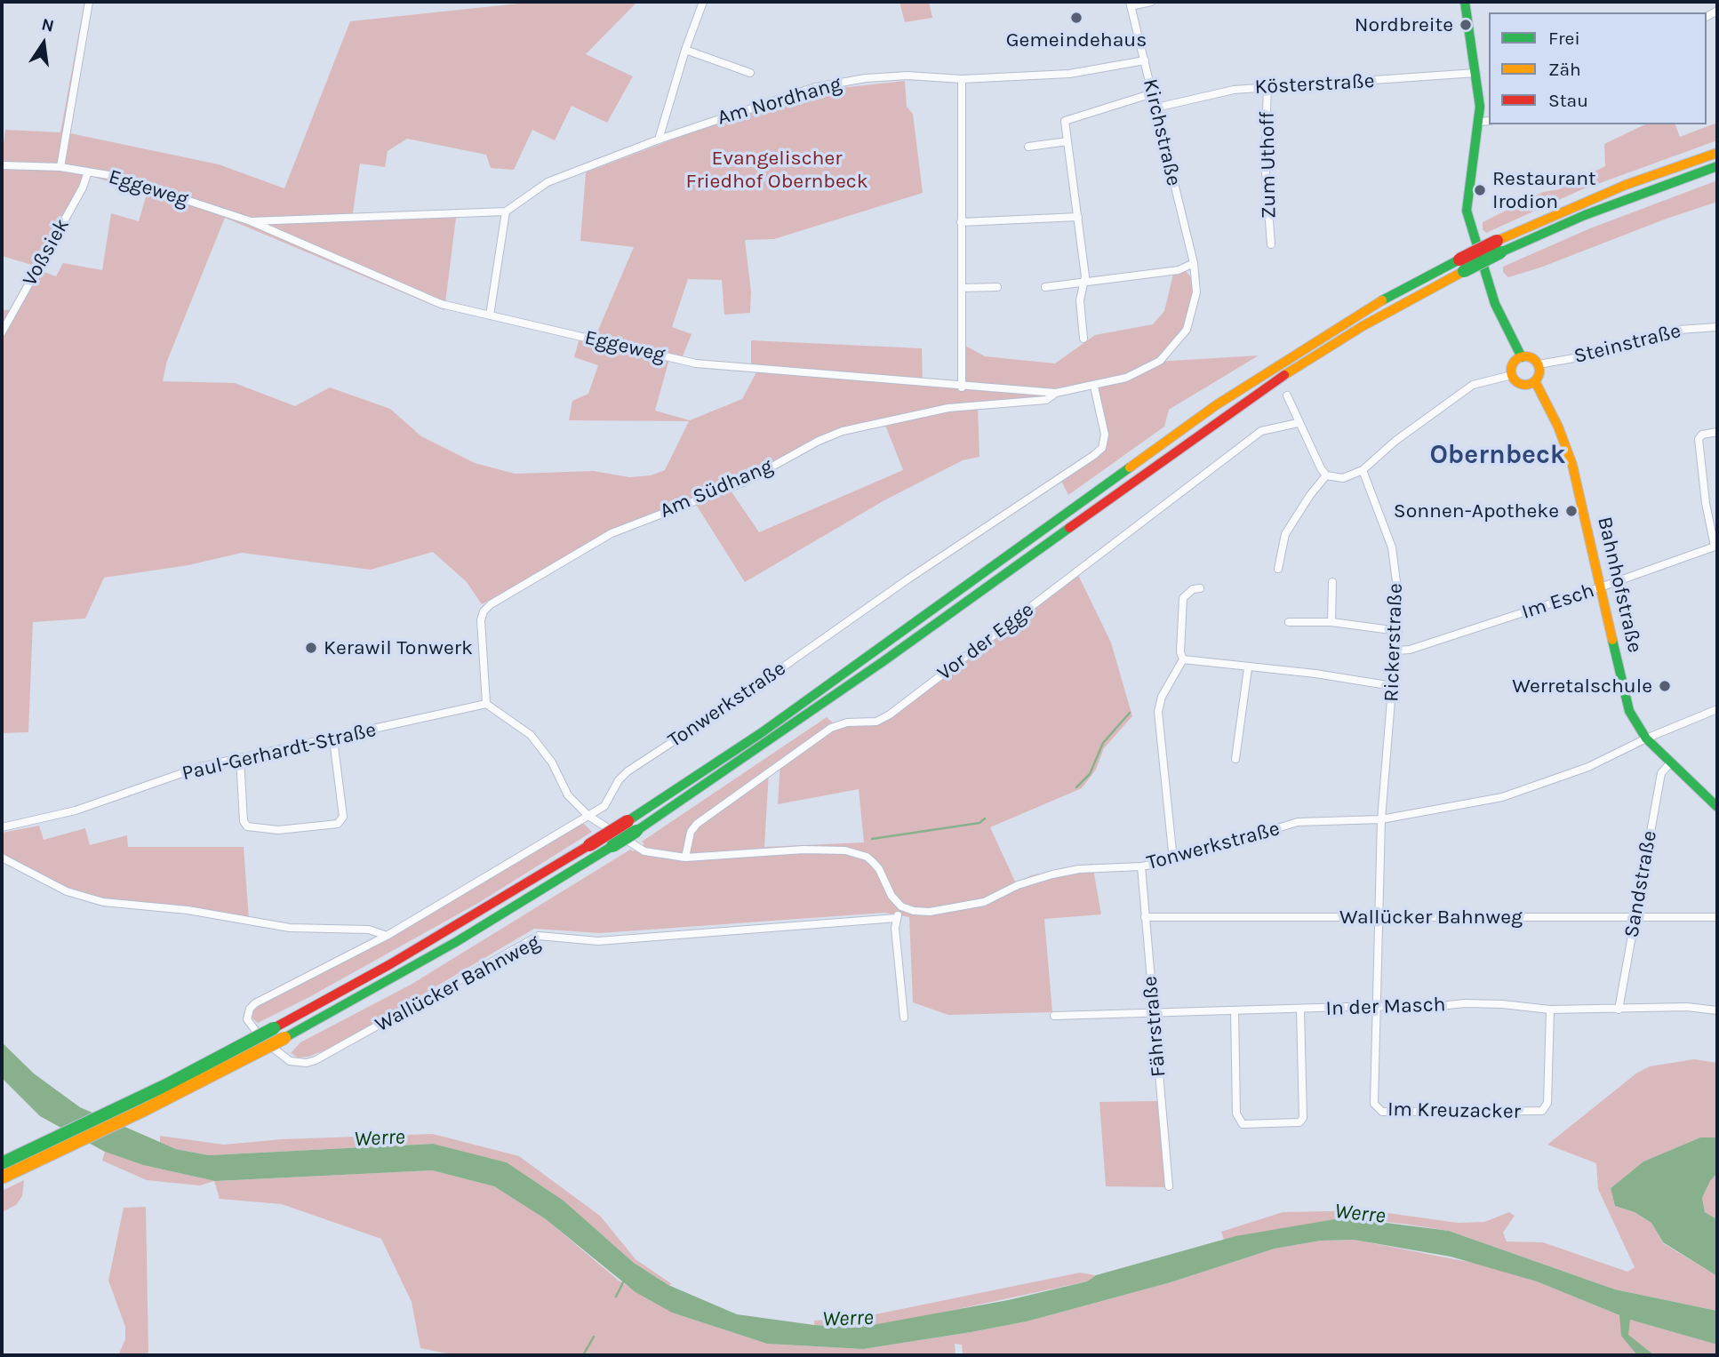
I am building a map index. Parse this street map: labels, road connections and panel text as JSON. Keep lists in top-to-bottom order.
{
  "streets": {
    "main road": ["Bahnhofstraße"],
    "street": [
      "Kösterstraße",
      "Am Nordhang",
      "Kirchstraße",
      "Zum Uthoff",
      "Eggeweg",
      "Voßsiek",
      "Steinstraße",
      "Am Südhang",
      "Im Esch",
      "Vor der Egge",
      "Rickerstraße",
      "Tonwerkstraße",
      "Paul-Gerhardt-Straße",
      "Sandstraße",
      "Wallücker Bahnweg",
      "In der Masch",
      "Fährstraße",
      "Im Kreuzacker"
    ]
  },
  "crossings": [
    ["Kösterstraße", "Kirchstraße"],
    ["Kösterstraße", "Zum Uthoff"],
    ["Am Nordhang", "Kirchstraße"],
    ["Kirchstraße", "Eggeweg"],
    ["Eggeweg", "Voßsiek"],
    ["Eggeweg", "Am Südhang"],
    ["Eggeweg", "Tonwerkstraße"],
    ["Steinstraße", "Bahnhofstraße"],
    ["Am Südhang", "Paul-Gerhardt-Straße"],
    ["Bahnhofstraße", "Im Esch"],
    ["Bahnhofstraße", "Tonwerkstraße"],
    ["Bahnhofstraße", "Sandstraße"],
    ["Im Esch", "Rickerstraße"],
    ["Rickerstraße", "Tonwerkstraße"],
    ["Rickerstraße", "Wallücker Bahnweg"],
    ["Rickerstraße", "In der Masch"],
    ["Rickerstraße", "Im Kreuzacker"],
    ["Tonwerkstraße", "Wallücker Bahnweg"],
    ["Tonwerkstraße", "Fährstraße"],
    ["Sandstraße", "Wallücker Bahnweg"],
    ["Sandstraße", "In der Masch"],
    ["Wallücker Bahnweg", "Fährstraße"],
    ["In der Masch", "Fährstraße"],
    ["In der Masch", "Im Kreuzacker"]
  ],
  "districts": ["Obernbeck"],
  "water": ["Werre"],
  "parks": ["Evangelischer Friedhof Obernbeck"],
  "places": [
    "Gemeindehaus",
    "Nordbreite",
    "Restaurant Irodion",
    "Sonnen-Apotheke",
    "Kerawil Tonwerk",
    "Werretalschule"
  ],
  "legend": ["Frei", "Zäh", "Stau"],
  "north": "top"
}
